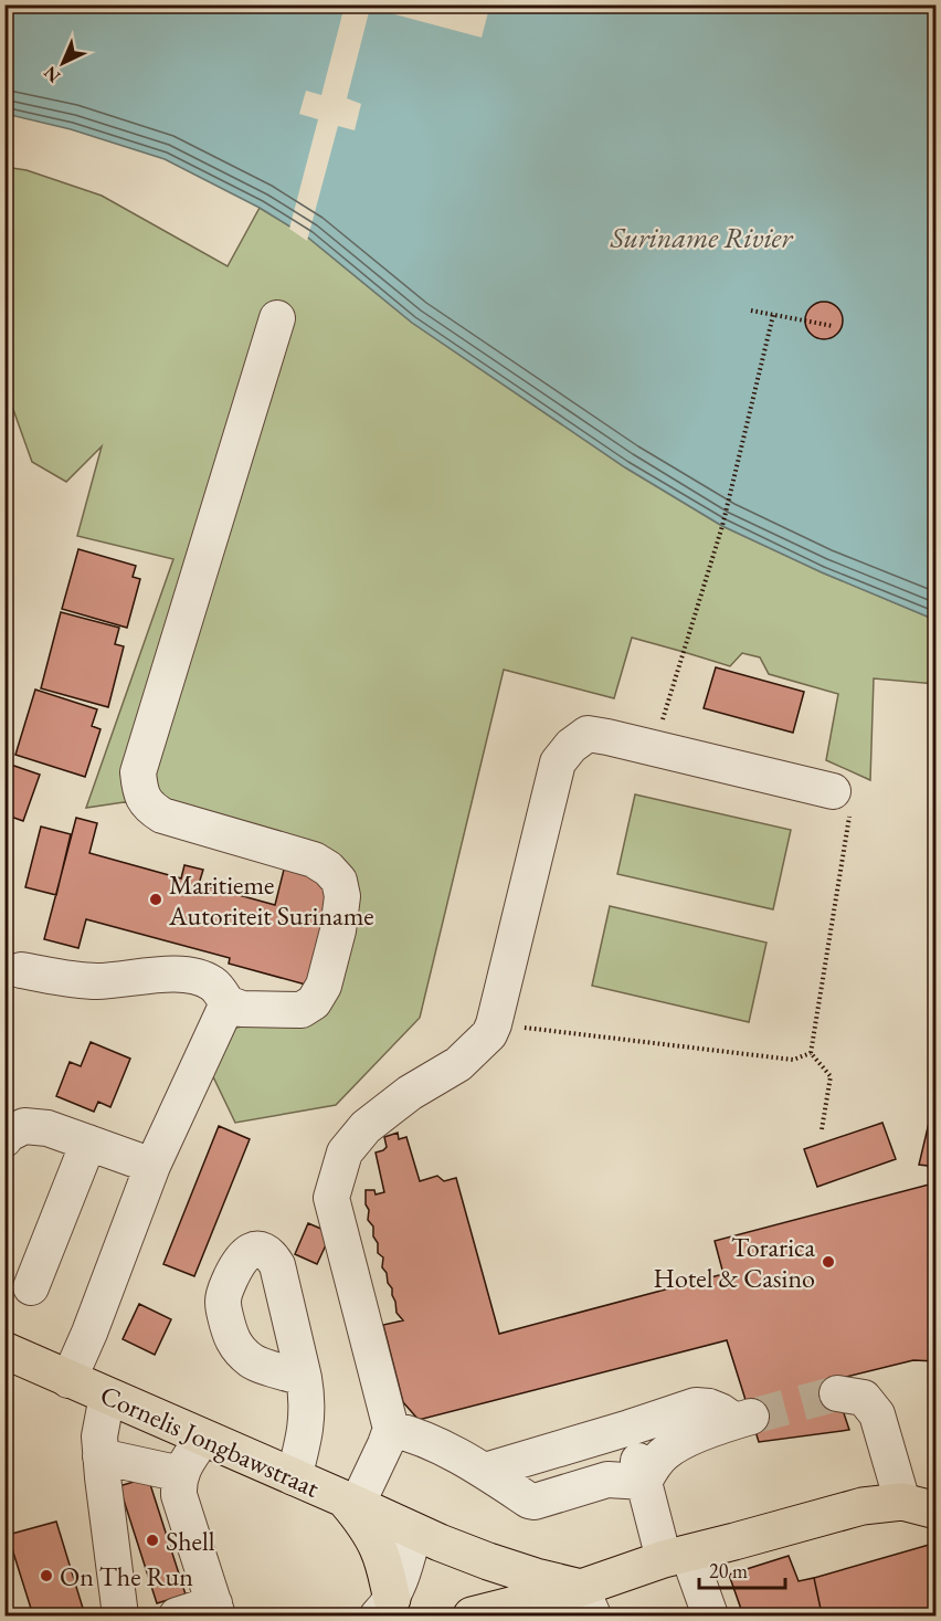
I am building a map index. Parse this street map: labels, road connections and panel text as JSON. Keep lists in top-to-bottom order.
{
  "streets": {
    "main road": ["Cornelis Jongbawstraat"]
  },
  "water": ["Suriname Rivier"],
  "places": [
    "Maritieme Autoriteit Suriname",
    "Torarica Hotel & Casino",
    "Shell",
    "On The Run"
  ],
  "scale_bar": "20 m",
  "north": "bottom left"
}
